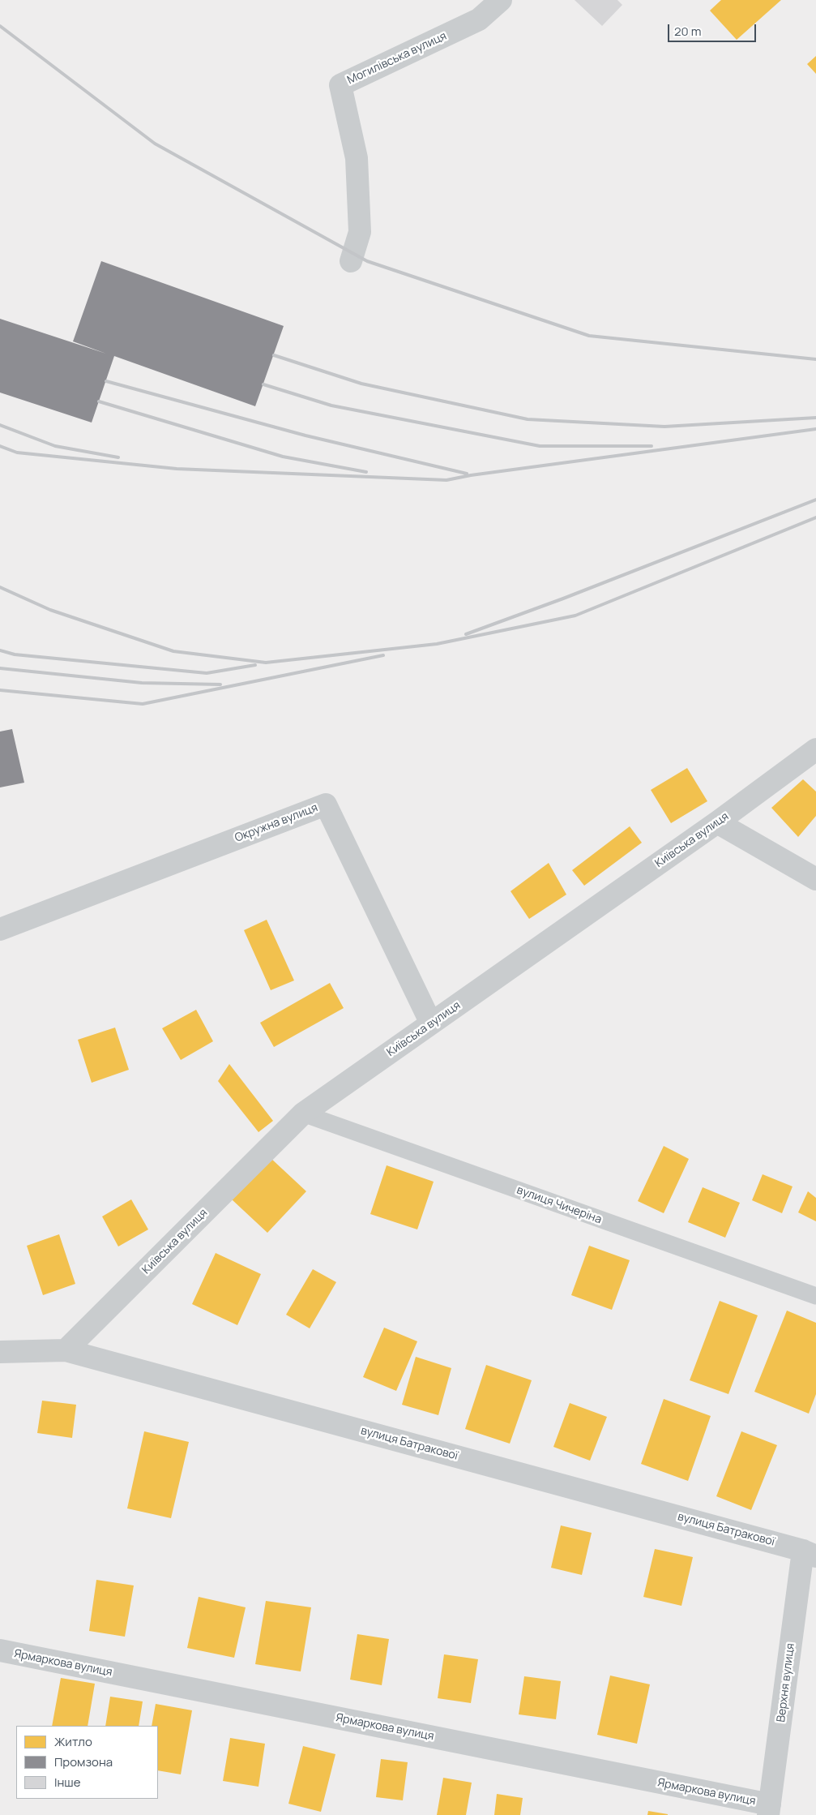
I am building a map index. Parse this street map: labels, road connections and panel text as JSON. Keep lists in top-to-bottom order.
{
  "streets": {
    "street": [
      "Могилівська вулиця",
      "Окружна вулиця",
      "Київська вулиця",
      "вулиця Батракової",
      "Ярмаркова вулиця",
      "Верхня вулиця"
    ],
    "lane": ["вулиця Чичеріна"]
  },
  "crossings": [
    ["Окружна вулиця", "Київська вулиця"],
    ["Київська вулиця", "вулиця Чичеріна"],
    ["Київська вулиця", "вулиця Батракової"],
    ["вулиця Батракової", "Верхня вулиця"],
    ["Ярмаркова вулиця", "Верхня вулиця"]
  ],
  "legend": ["Житло", "Промзона", "Інше"],
  "scale_bar": "20 m"
}
